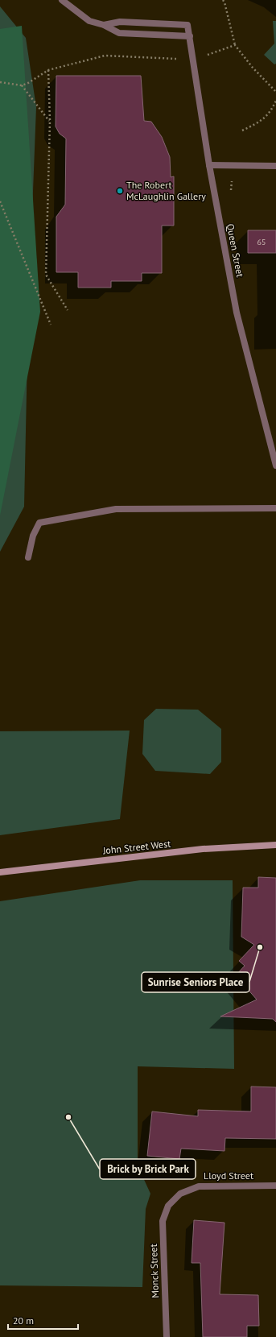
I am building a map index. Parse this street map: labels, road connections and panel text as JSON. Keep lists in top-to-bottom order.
{
  "streets": {
    "street": [
      "Queen Street",
      "John Street West",
      "Lloyd Street",
      "Monck Street"
    ]
  },
  "crossings": [
    ["Lloyd Street", "Monck Street"]
  ],
  "places": ["The Robert McLaughlin Gallery", "Sunrise Seniors Place", "Brick by Brick Park"],
  "house_numbers": ["65"],
  "scale_bar": "20 m"
}
